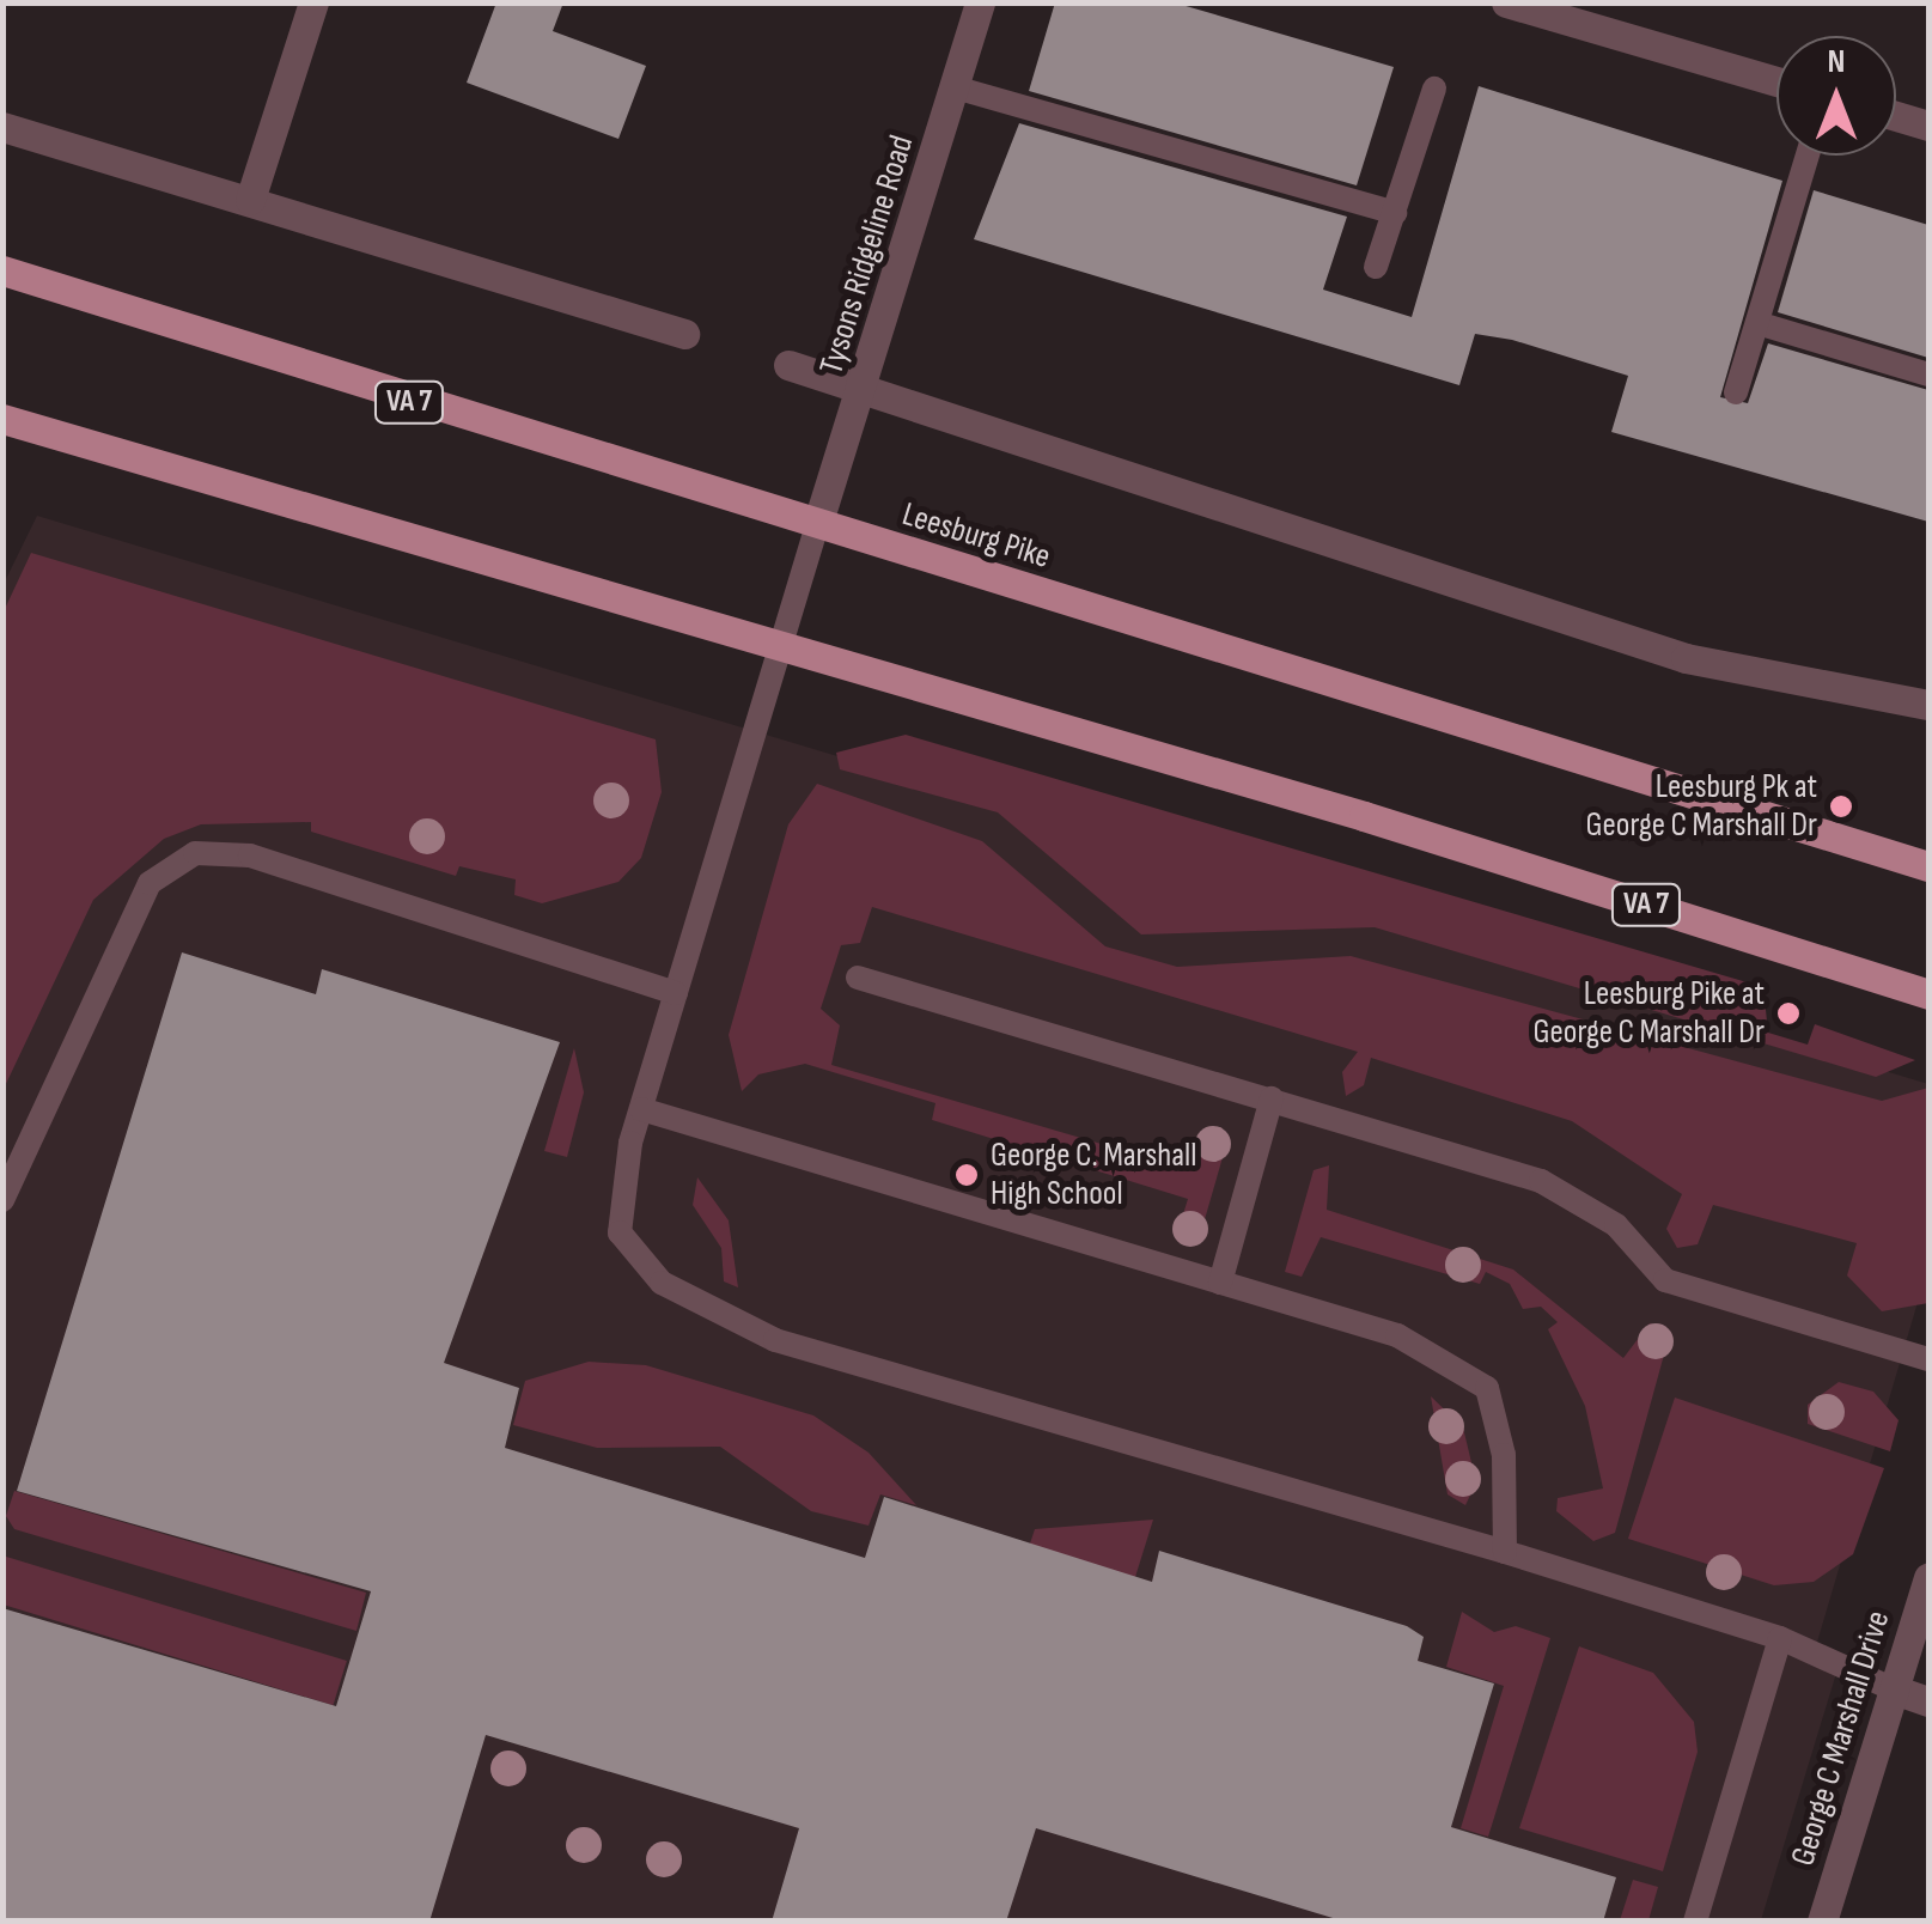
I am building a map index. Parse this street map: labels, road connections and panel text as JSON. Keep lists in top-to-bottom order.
{
  "streets": {
    "main road": ["VA 7", "Leesburg Pike"],
    "street": ["Tysons Ridgeline Road", "George C Marshall Drive"]
  },
  "crossings": [
    ["Tysons Ridgeline Road", "Leesburg Pike"]
  ],
  "places": ["Leesburg Pk at George C Marshall Dr", "Leesburg Pike at George C Marshall Dr", "George C. Marshall High School"],
  "north": "top"
}
